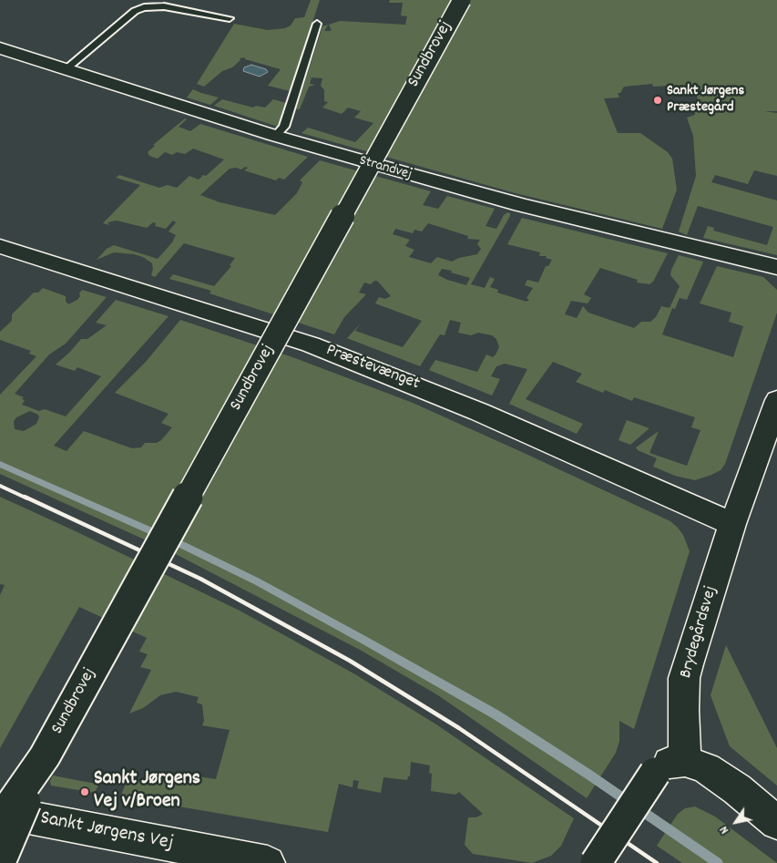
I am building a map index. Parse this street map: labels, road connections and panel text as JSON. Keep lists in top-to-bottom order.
{
  "streets": {
    "street": [
      "Sundbrovej",
      "Strandvej",
      "Præstevænget",
      "Brydegårdsvej",
      "Sankt Jørgens Vej"
    ]
  },
  "crossings": [
    ["Præstevænget", "Brydegårdsvej"]
  ],
  "places": ["Sankt Jørgens Præstegård", "Sankt Jørgens Vej v/Broen"],
  "north": "bottom left"
}
